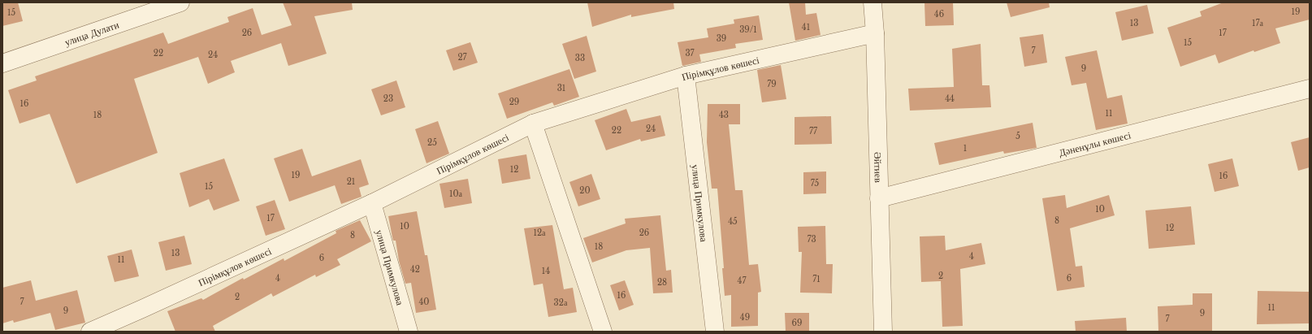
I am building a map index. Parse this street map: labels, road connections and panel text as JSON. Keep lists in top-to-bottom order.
{
  "streets": {
    "street": [
      "улица Дулати",
      "Пірімқұлов көшесі",
      "Дәненұлы көшесі",
      "Әйтиев",
      "улица Примкулова"
    ]
  },
  "crossings": [
    ["Пірімқұлов көшесі", "Әйтиев"],
    ["Пірімқұлов көшесі", "улица Примкулова"],
    ["Дәненұлы көшесі", "Әйтиев"]
  ],
  "house_numbers": [
    "19",
    "15",
    "46",
    "13",
    "17а",
    "41",
    "39/1",
    "26",
    "17",
    "39",
    "15",
    "7",
    "22",
    "37",
    "24",
    "27",
    "33",
    "9",
    "79",
    "31",
    "23",
    "44",
    "29",
    "16",
    "11",
    "18",
    "43",
    "24",
    "22",
    "77",
    "5",
    "25",
    "1",
    "12",
    "19",
    "16",
    "21",
    "75",
    "15",
    "20",
    "10а",
    "10",
    "17",
    "8",
    "45",
    "10",
    "12",
    "12а",
    "26",
    "8",
    "73",
    "18",
    "13",
    "4",
    "6",
    "11",
    "42",
    "14",
    "2",
    "4",
    "6",
    "71",
    "47",
    "28",
    "16",
    "2",
    "7",
    "40",
    "32а",
    "11",
    "9",
    "9",
    "49",
    "7",
    "69"
  ]
}
